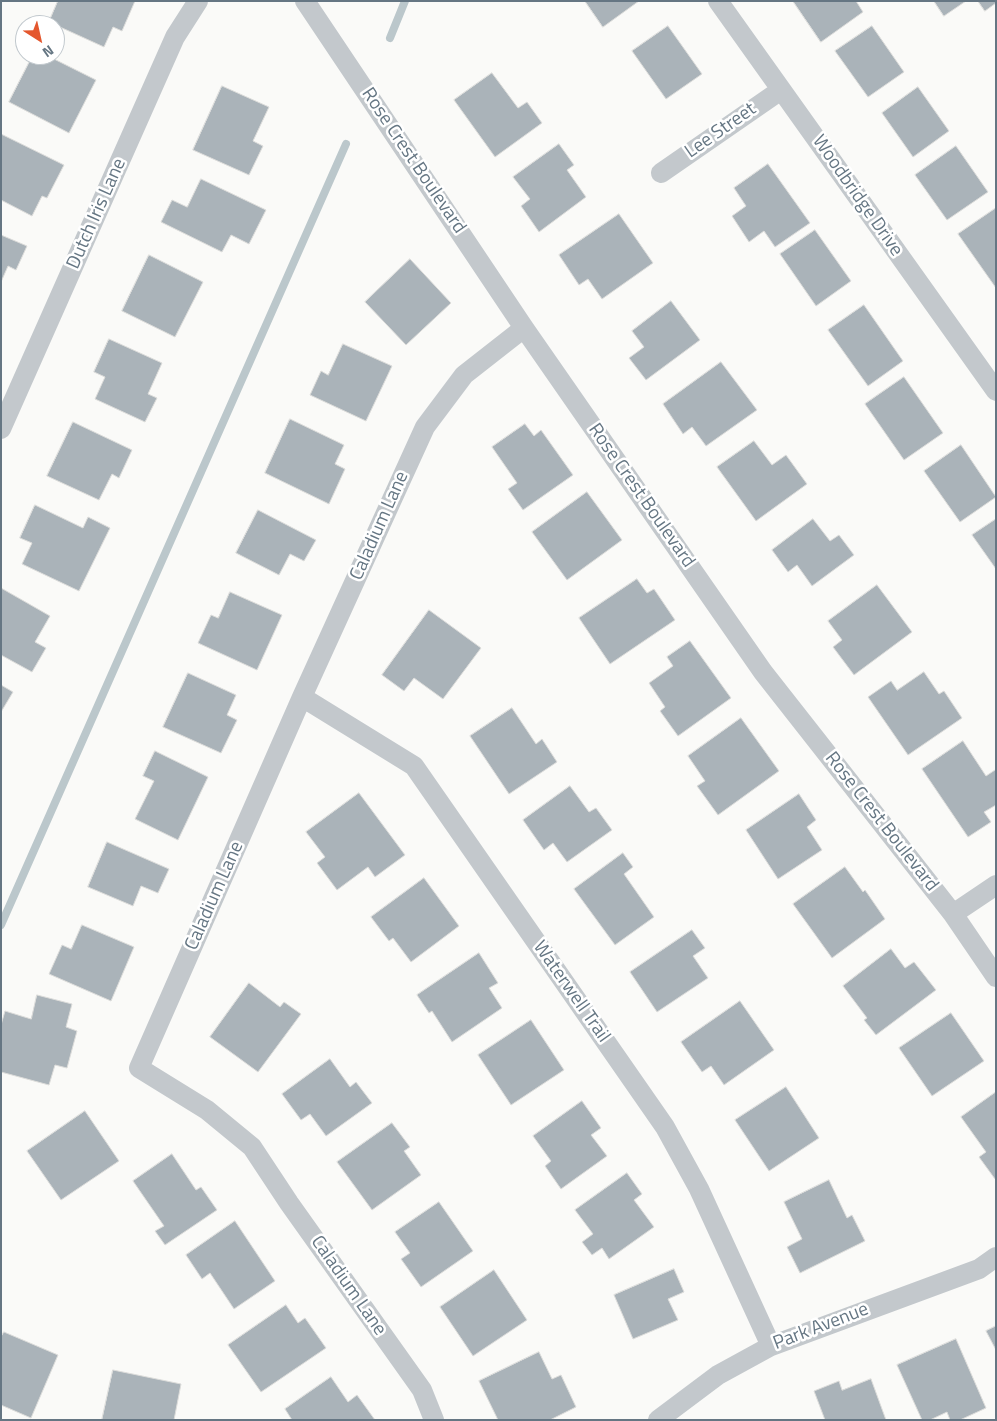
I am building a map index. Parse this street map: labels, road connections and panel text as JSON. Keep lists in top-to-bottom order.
{
  "streets": {
    "street": [
      "Lee Street",
      "Rose Crest Boulevard",
      "Woodbridge Drive",
      "Dutch Iris Lane",
      "Caladium Lane",
      "Waterwell Trail",
      "Park Avenue"
    ]
  },
  "crossings": [
    ["Lee Street", "Woodbridge Drive"],
    ["Rose Crest Boulevard", "Caladium Lane"],
    ["Caladium Lane", "Waterwell Trail"],
    ["Waterwell Trail", "Park Avenue"]
  ],
  "north": "bottom right"
}
